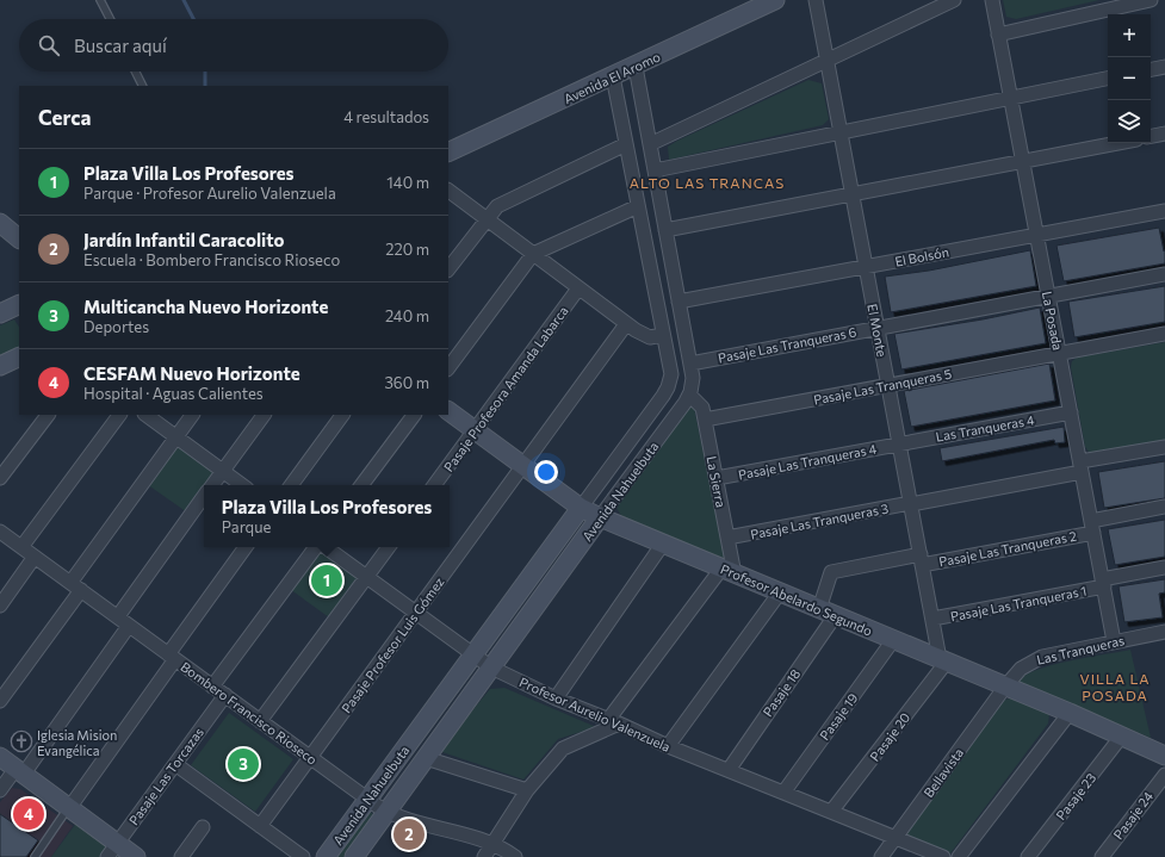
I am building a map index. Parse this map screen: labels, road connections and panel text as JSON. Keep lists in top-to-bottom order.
{
  "streets": {
    "street": [
      "Avenida El Aromo",
      "El Bolsón",
      "La Posada",
      "El Monte",
      "Pasaje Las Tranqueras 6",
      "Pasaje Las Tranqueras 5",
      "Pasaje Profesora Amanda Labarca",
      "Las Tranqueras 4",
      "Pasaje Las Tranqueras 4",
      "La Sierra",
      "Avenida Nahuelbuta",
      "Pasaje Las Tranqueras 3",
      "Pasaje Las Tranqueras 2",
      "Profesor Abelardo Segundo",
      "Pasaje Las Tranqueras 1",
      "Pasaje Profesor Luis Gómez",
      "Las Tranqueras",
      "Pasaje 18",
      "Bombero Francisco Rioseco",
      "Profesor Aurelio Valenzuela",
      "Pasaje 19",
      "Pasaje 20",
      "Bellavista",
      "Pasaje Las Torcazas",
      "Pasaje 23",
      "Pasaje 24"
    ]
  },
  "crossings": [
    ["Avenida El Aromo", "Avenida Nahuelbuta"],
    ["El Bolsón", "La Posada"],
    ["El Bolsón", "El Monte"],
    ["El Bolsón", "Avenida Nahuelbuta"],
    ["La Posada", "Pasaje Las Tranqueras 6"],
    ["La Posada", "Pasaje Las Tranqueras 5"],
    ["La Posada", "Las Tranqueras 4"],
    ["La Posada", "Pasaje Las Tranqueras 3"],
    ["La Posada", "Pasaje Las Tranqueras 2"],
    ["La Posada", "Pasaje Las Tranqueras 1"],
    ["La Posada", "Las Tranqueras"],
    ["El Monte", "Pasaje Las Tranqueras 6"],
    ["El Monte", "Pasaje Las Tranqueras 5"],
    ["El Monte", "Las Tranqueras 4"],
    ["El Monte", "Pasaje Las Tranqueras 4"],
    ["El Monte", "Pasaje Las Tranqueras 3"],
    ["El Monte", "Pasaje Las Tranqueras 2"],
    ["El Monte", "Profesor Abelardo Segundo"],
    ["El Monte", "Pasaje Las Tranqueras 1"],
    ["El Monte", "Pasaje 20"],
    ["Pasaje Las Tranqueras 6", "Avenida Nahuelbuta"],
    ["Pasaje Las Tranqueras 5", "La Sierra"],
    ["Pasaje Profesora Amanda Labarca", "Profesor Abelardo Segundo"],
    ["Las Tranqueras 4", "Pasaje Las Tranqueras 4"],
    ["Pasaje Las Tranqueras 4", "La Sierra"],
    ["La Sierra", "Avenida Nahuelbuta"],
    ["La Sierra", "Pasaje Las Tranqueras 3"],
    ["La Sierra", "Profesor Abelardo Segundo"],
    ["Avenida Nahuelbuta", "Profesor Abelardo Segundo"],
    ["Avenida Nahuelbuta", "Bombero Francisco Rioseco"],
    ["Avenida Nahuelbuta", "Profesor Aurelio Valenzuela"],
    ["Pasaje Las Tranqueras 2", "Profesor Abelardo Segundo"],
    ["Pasaje Las Tranqueras 2", "Pasaje 18"],
    ["Profesor Abelardo Segundo", "Pasaje Profesor Luis Gómez"],
    ["Profesor Abelardo Segundo", "Las Tranqueras"],
    ["Profesor Abelardo Segundo", "Pasaje 18"],
    ["Profesor Abelardo Segundo", "Pasaje 19"],
    ["Profesor Abelardo Segundo", "Pasaje 20"],
    ["Profesor Abelardo Segundo", "Bellavista"],
    ["Profesor Abelardo Segundo", "Pasaje 23"],
    ["Pasaje Profesor Luis Gómez", "Bombero Francisco Rioseco"],
    ["Pasaje Profesor Luis Gómez", "Profesor Aurelio Valenzuela"],
    ["Las Tranqueras", "Bellavista"],
    ["Pasaje 18", "Profesor Aurelio Valenzuela"],
    ["Bombero Francisco Rioseco", "Pasaje Las Torcazas"],
    ["Profesor Aurelio Valenzuela", "Pasaje 19"],
    ["Profesor Aurelio Valenzuela", "Pasaje 20"],
    ["Profesor Aurelio Valenzuela", "Bellavista"]
  ],
  "districts": ["ALTO LAS TRANCAS", "VILLA LA POSADA"],
  "places": {
    "church": ["Iglesia Mision Evangélica"]
  },
  "page": {
    "map_buttons": ["+", "−"],
    "search": "Buscar aquí",
    "heading": ["Cerca", "4 resultados"],
    "list": [
      {
        "mark": "1",
        "name": "Plaza Villa Los Profesores",
        "note": "Parque · Profesor Aurelio Valenzuela",
        "value": "140 m"
      },
      {
        "mark": "2",
        "name": "Jardín Infantil Caracolito",
        "note": "Escuela · Bombero Francisco Rioseco",
        "value": "220 m"
      },
      {
        "mark": "3",
        "name": "Multicancha Nuevo Horizonte",
        "note": "Deportes",
        "value": "240 m"
      },
      {
        "mark": "4",
        "name": "CESFAM Nuevo Horizonte",
        "note": "Hospital · Aguas Calientes",
        "value": "360 m"
      }
    ],
    "popup": ["Plaza Villa Los Profesores", "Parque"],
    "pins": [
      "1",
      "3",
      "4",
      "2"
    ]
  }
}
